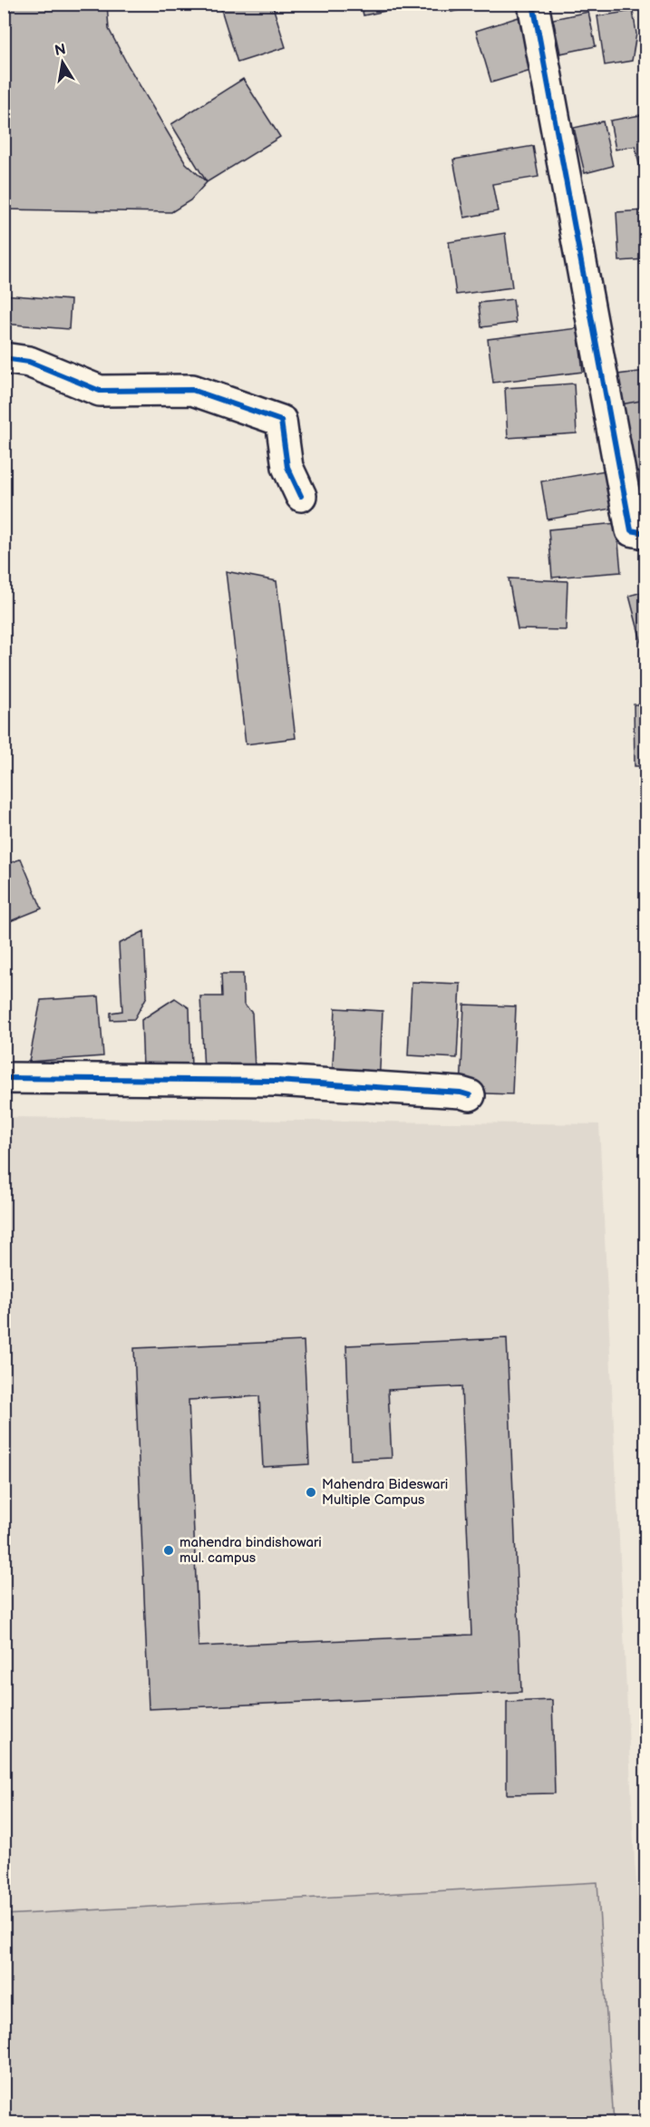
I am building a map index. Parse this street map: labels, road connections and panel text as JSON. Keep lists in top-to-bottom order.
{
  "places": ["Mahendra Bideswari Multiple Campus", "mahendra bindishowari mul. campus"],
  "north": "top"
}
